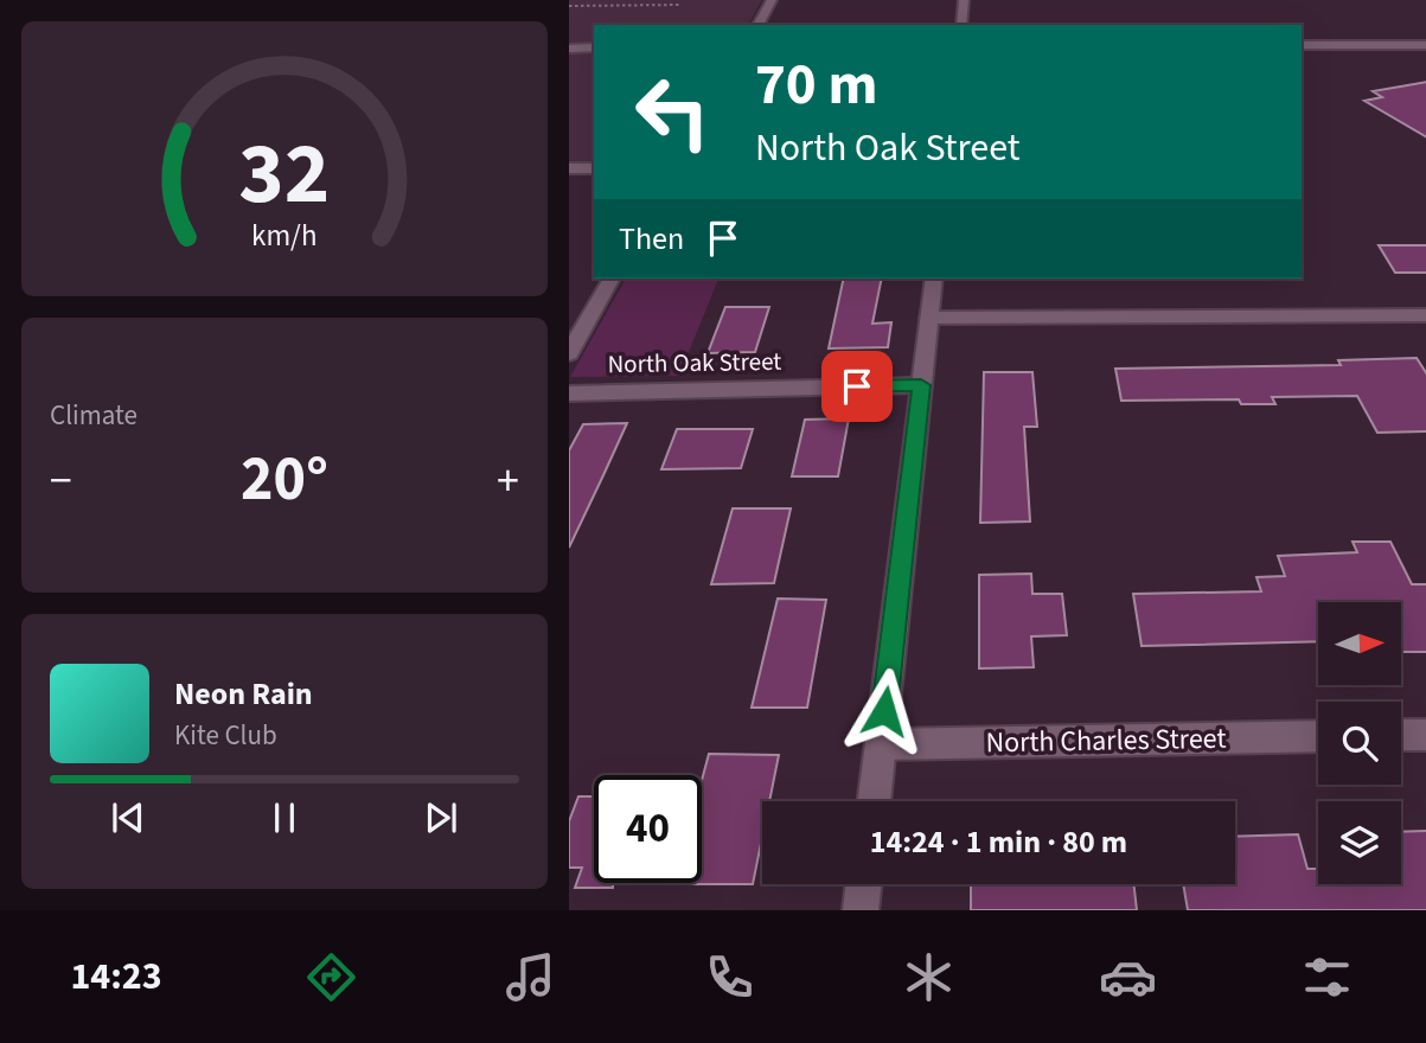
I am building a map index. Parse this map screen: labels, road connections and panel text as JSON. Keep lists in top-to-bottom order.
{
  "streets": {
    "street": ["North Oak Street", "North Charles Street"]
  },
  "north": "right",
  "page": {
    "turn": ["70 m", "North Oak Street"],
    "then": "Then",
    "tile": "Climate",
    "heat": ["−", "20°", "+"],
    "song": ["Neon Rain", "Kite Club"],
    "limit": "40",
    "trip": "14:24 · 1 min · 80 m",
    "tabs": "14:23",
    "gauge": ["32", "km/h"]
  }
}
